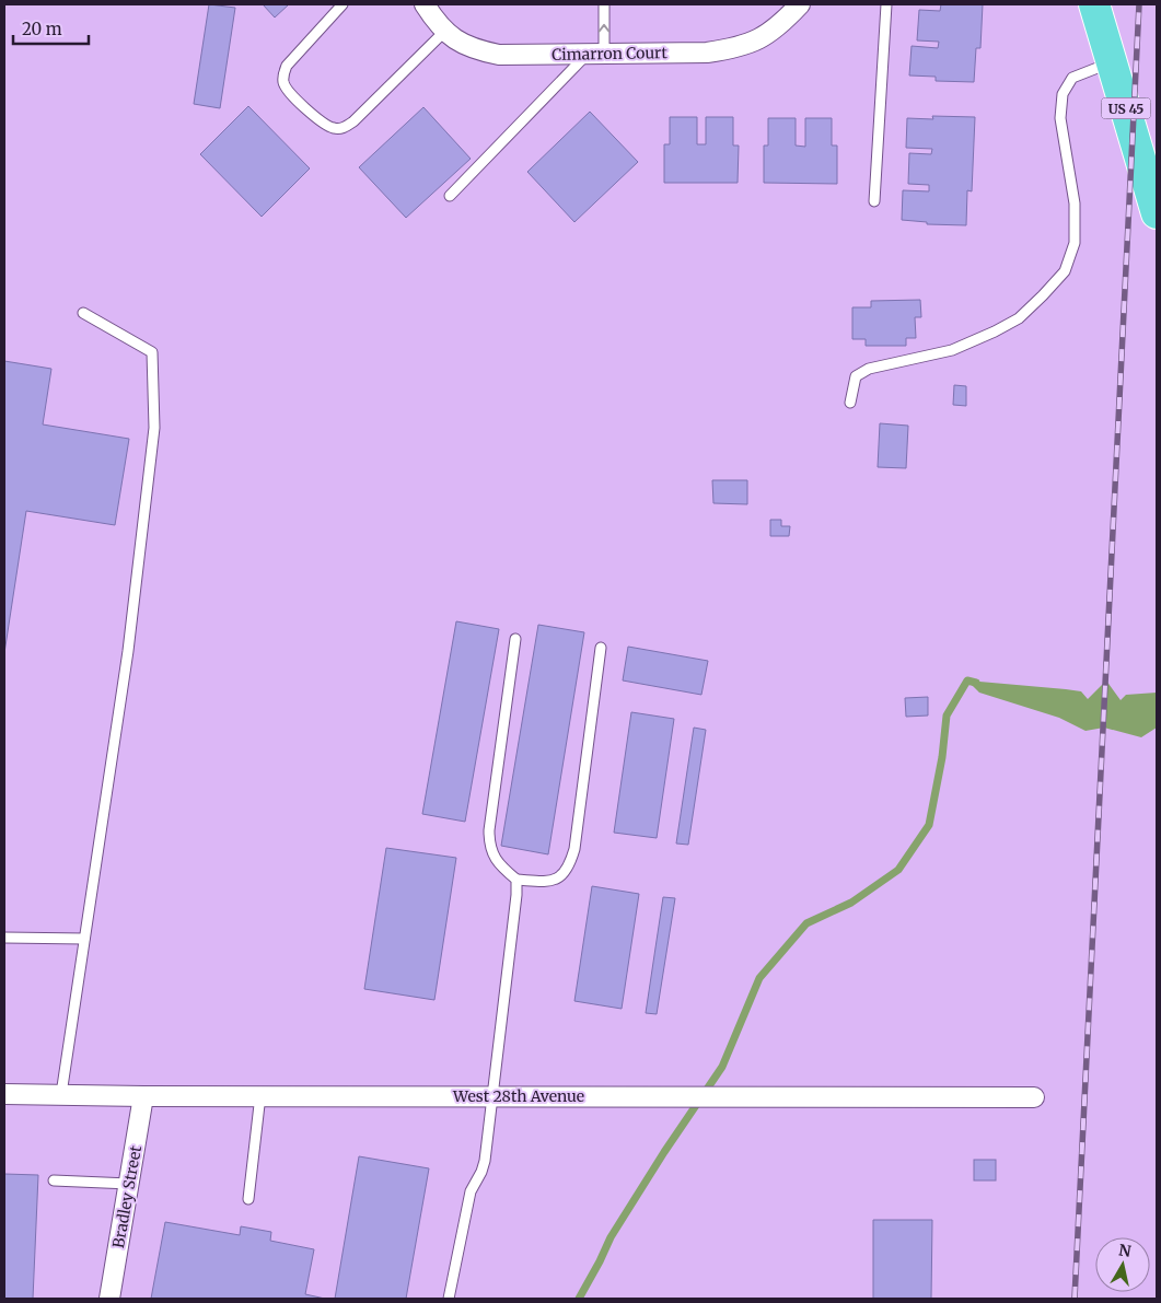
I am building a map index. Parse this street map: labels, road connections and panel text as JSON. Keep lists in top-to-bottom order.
{
  "streets": {
    "main road": ["US 45"],
    "street": ["Cimarron Court", "West 28th Avenue", "Bradley Street"]
  },
  "crossings": [
    ["West 28th Avenue", "Bradley Street"]
  ],
  "scale_bar": "20 m",
  "north": "top"
}
